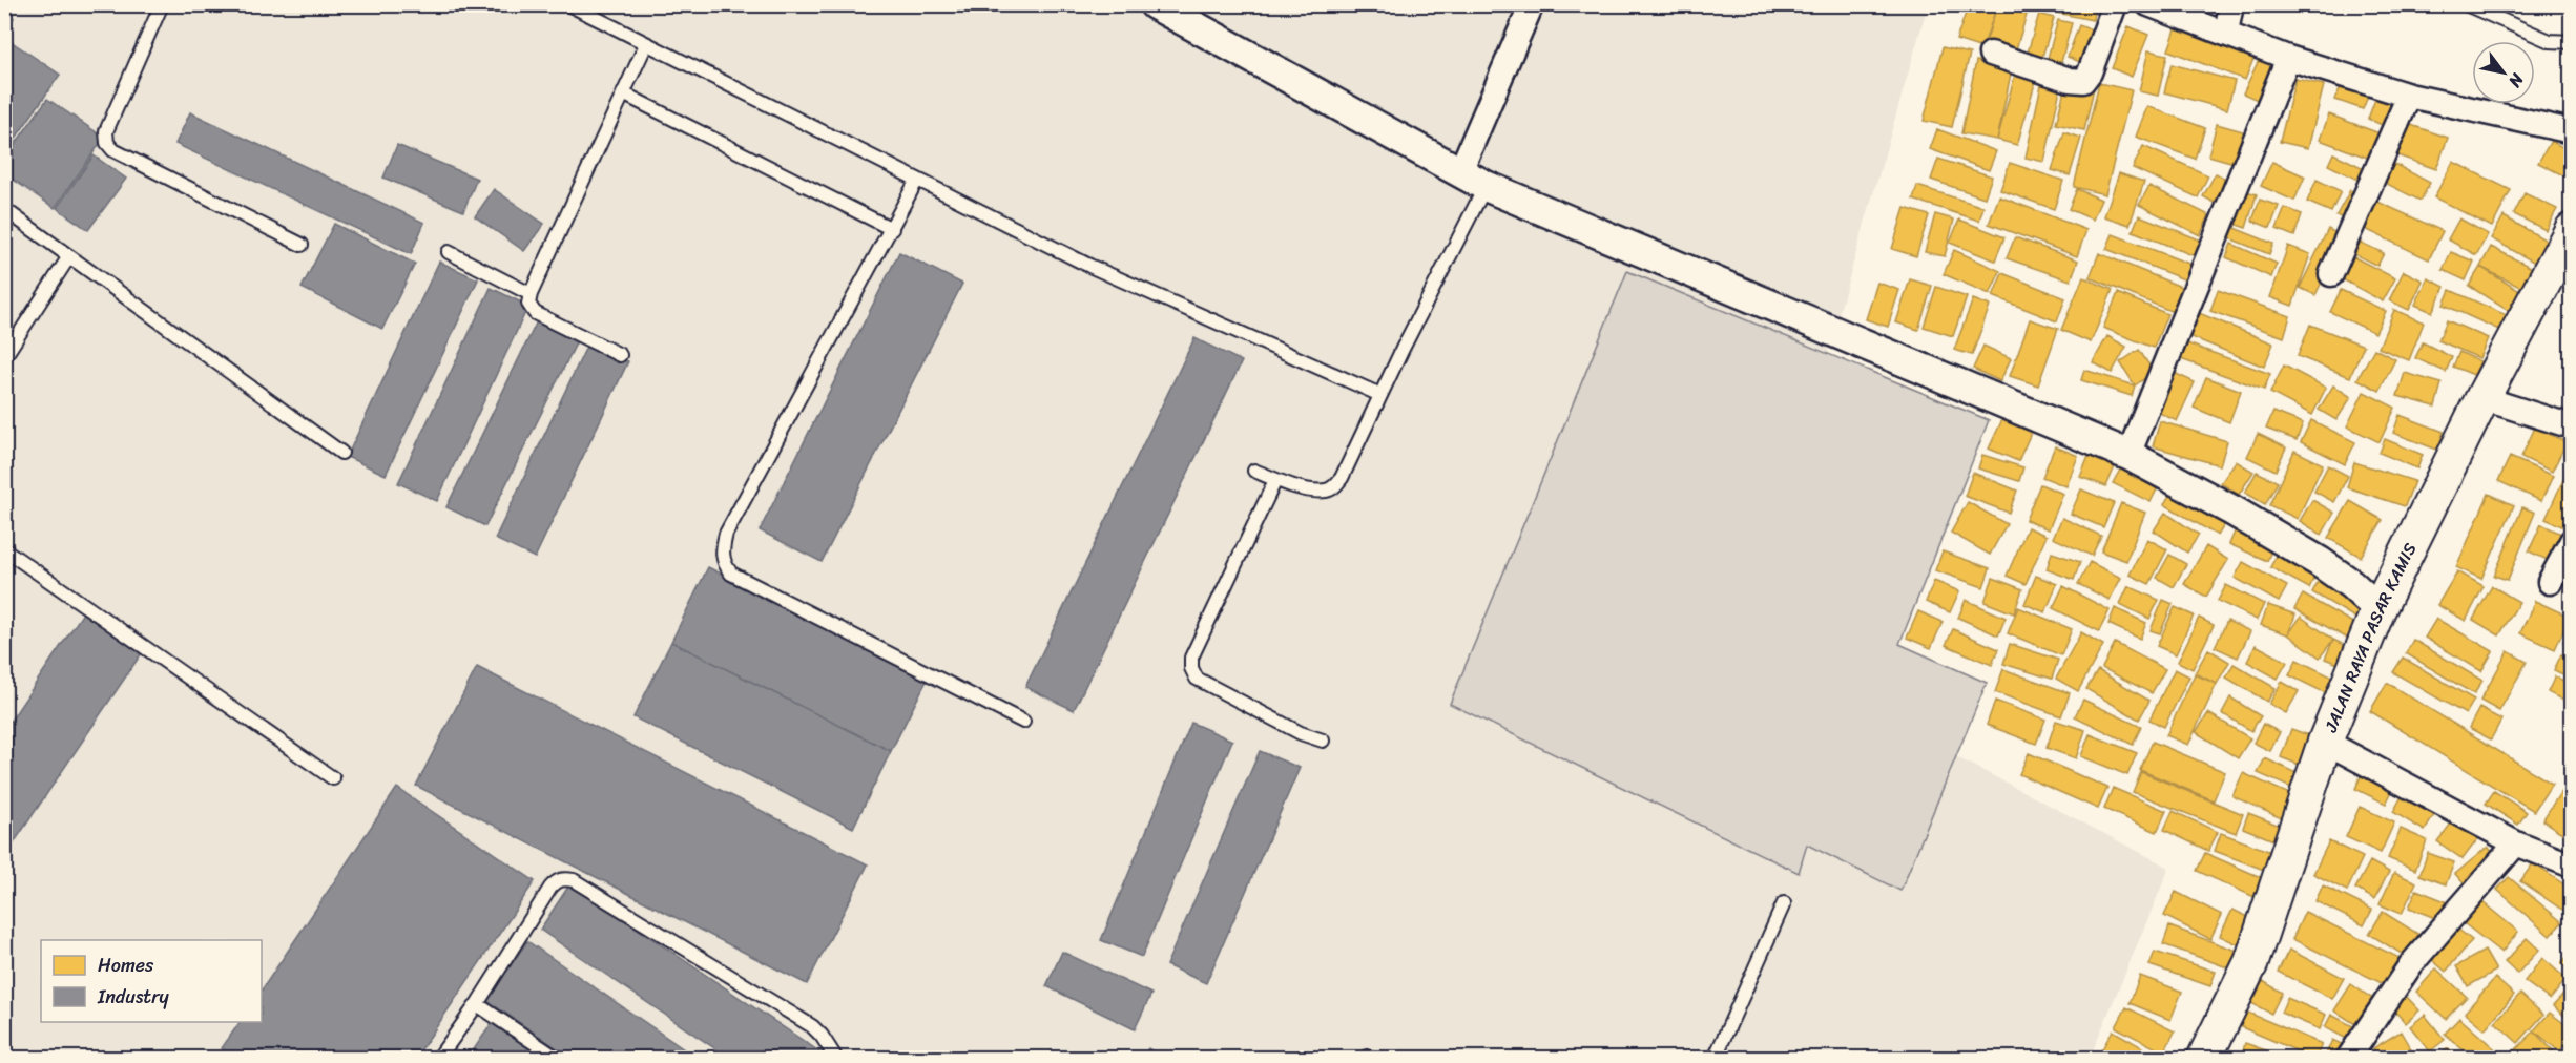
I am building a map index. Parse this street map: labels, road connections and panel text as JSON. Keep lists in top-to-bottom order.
{
  "streets": {
    "main road": ["JALAN RAYA PASAR KAMIS"]
  },
  "legend": ["Homes", "Industry"],
  "north": "bottom right"
}
